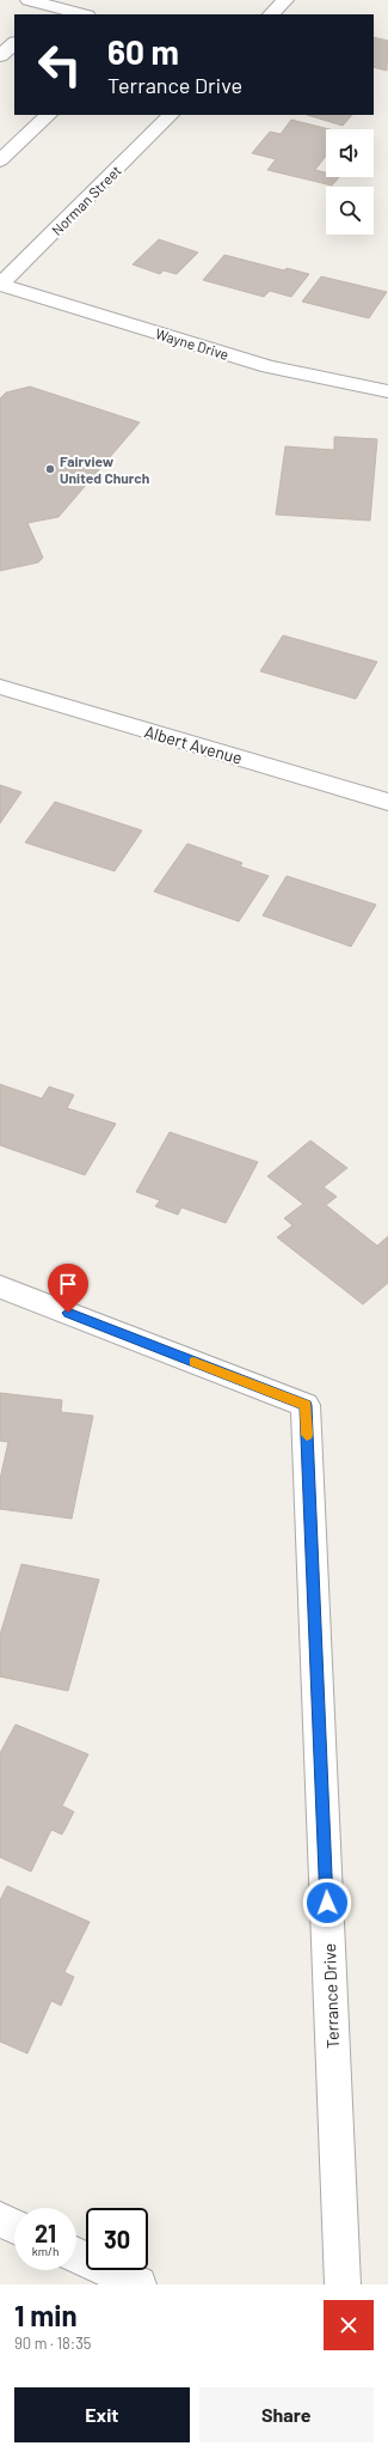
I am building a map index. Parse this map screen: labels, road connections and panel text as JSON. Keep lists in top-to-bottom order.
{
  "streets": {
    "street": [
      "Norman Street",
      "Wayne Drive",
      "Albert Avenue",
      "Terrance Drive"
    ]
  },
  "crossings": [
    ["Norman Street", "Wayne Drive"]
  ],
  "places": ["Fairview United Church"],
  "page": {
    "turn": ["60 m", "Terrance Drive"],
    "speed": "21 km/h",
    "limit": "30",
    "heading": ["1 min", "90 m · 18:35"],
    "buttons": ["Exit", "Share"]
  }
}
